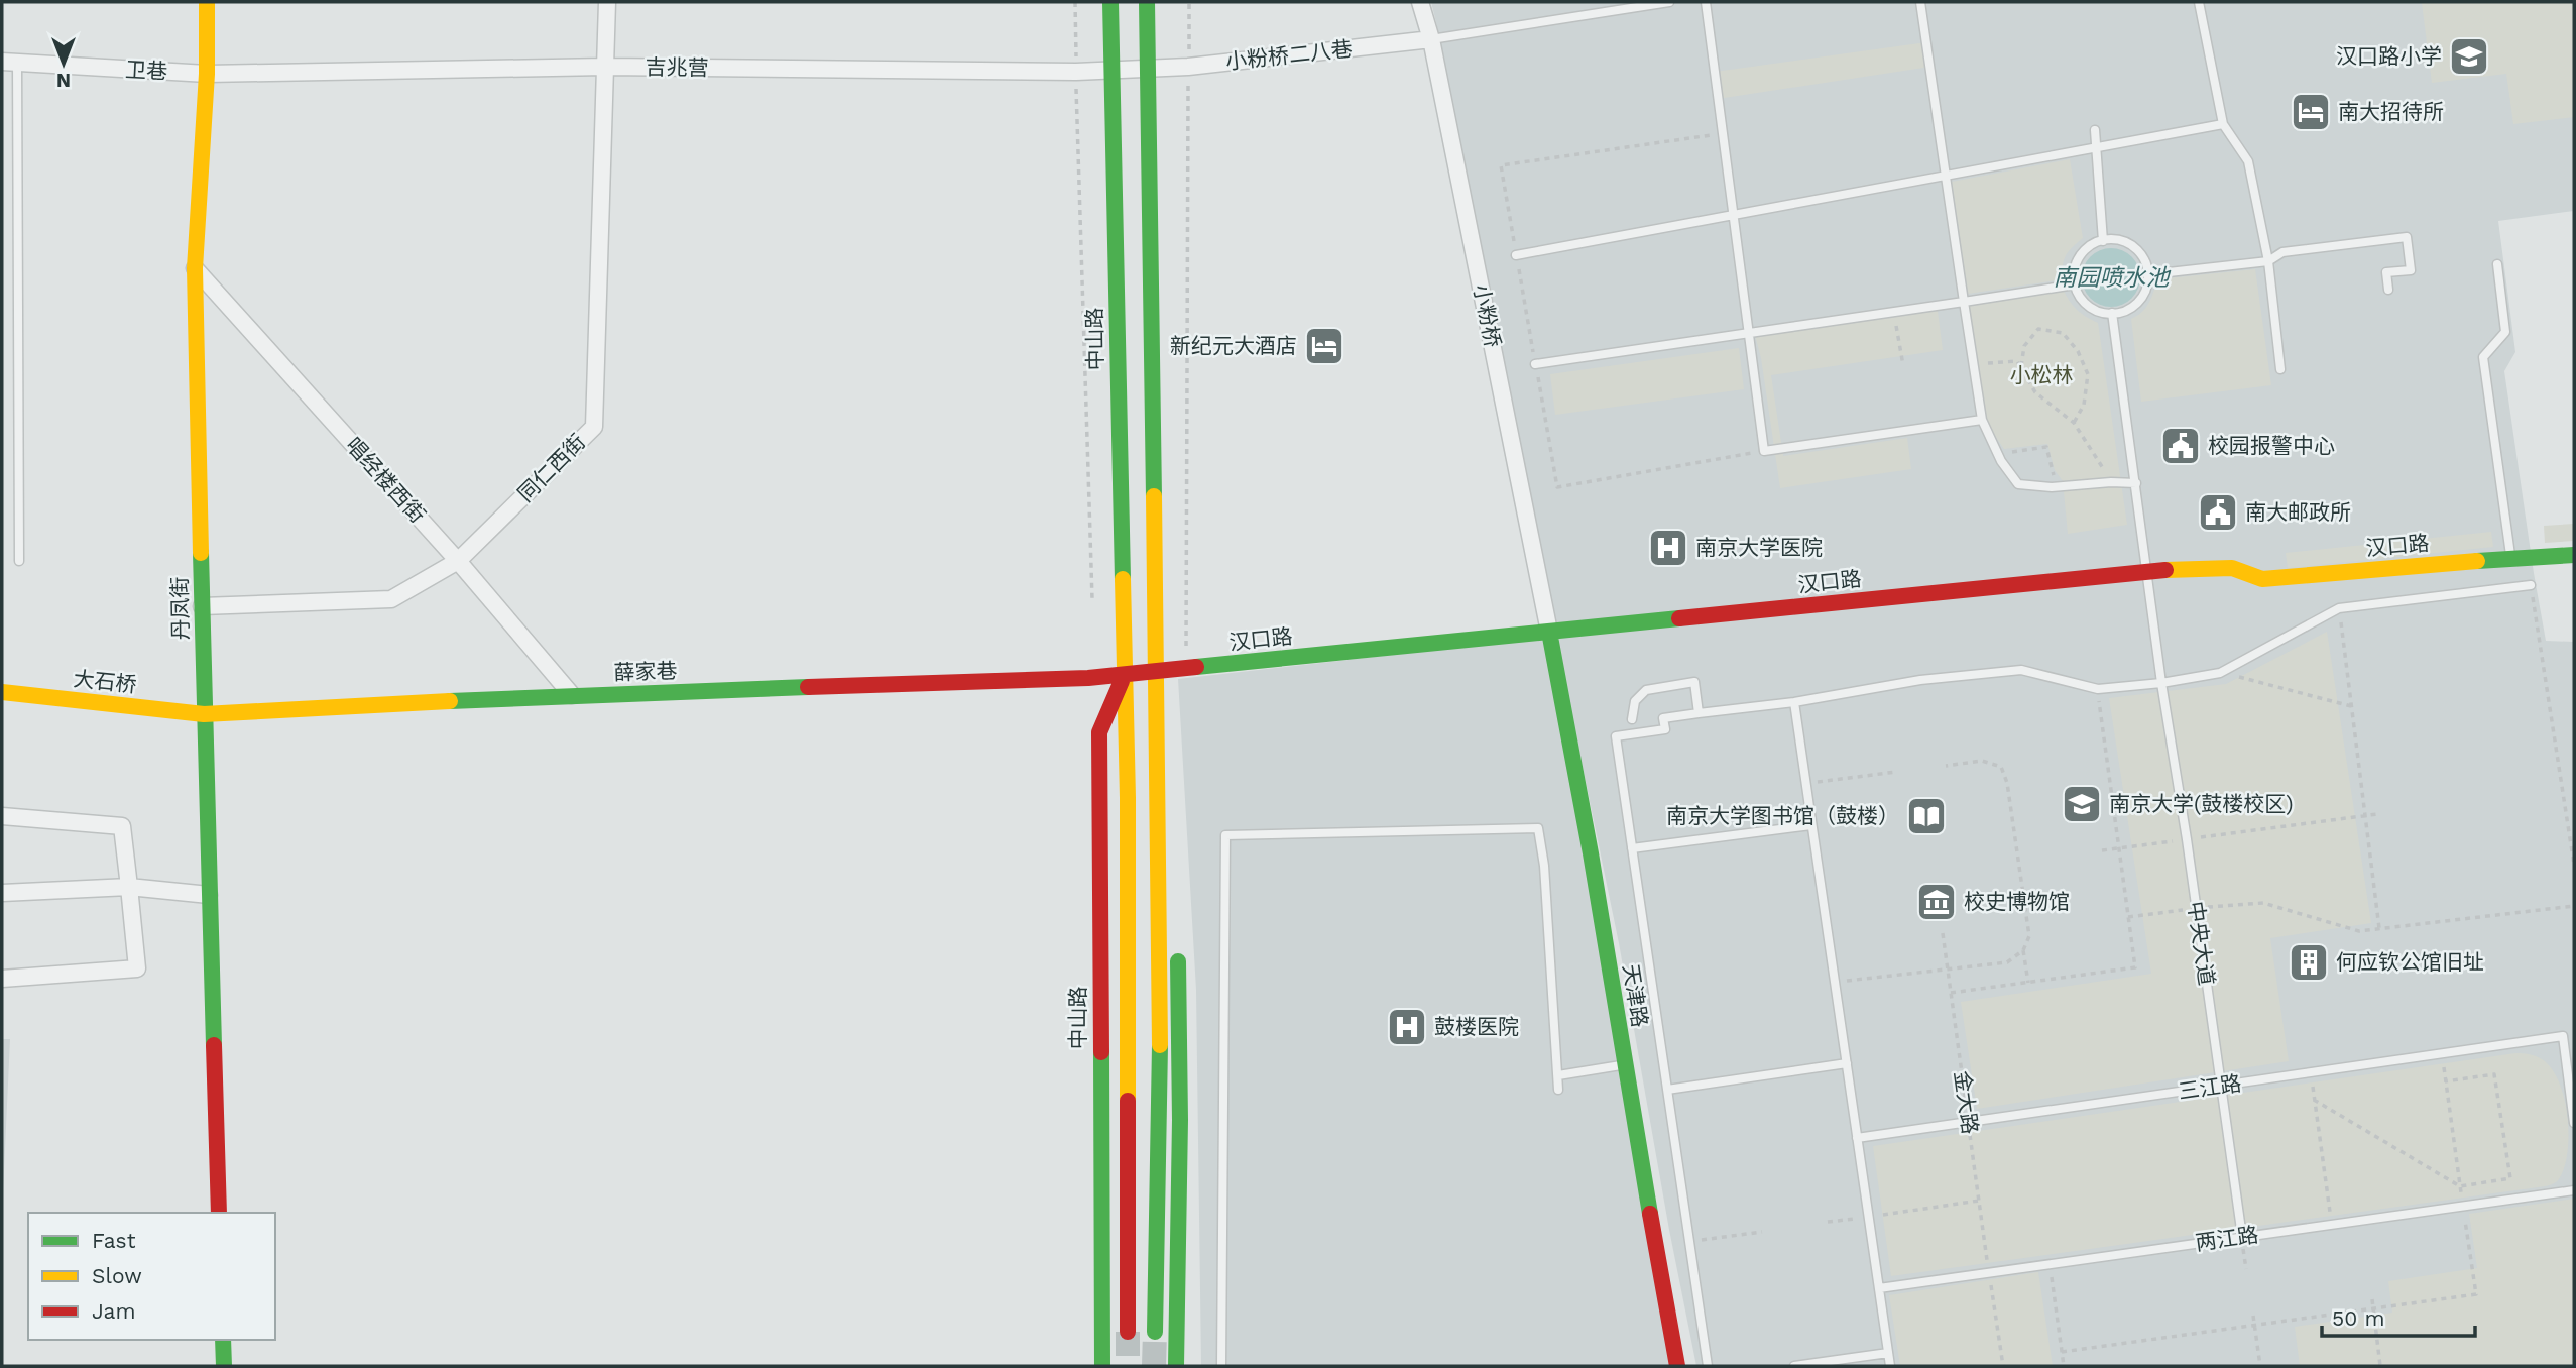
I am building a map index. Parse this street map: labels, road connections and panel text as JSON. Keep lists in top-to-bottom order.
{
  "streets": {
    "main road": [
      "汉口路",
      "丹凤街",
      "薛家巷",
      "大石桥",
      "天津路"
    ],
    "street": [
      "小粉桥二八巷",
      "吉兆营",
      "卫巷",
      "小粉桥",
      "同仁西街",
      "唱经楼西街"
    ],
    "lane": ["中央大道", "三江路", "两江路"],
    "path": ["金大路"]
  },
  "crossings": [
    ["小粉桥二八巷", "吉兆营"],
    ["小粉桥二八巷", "小粉桥"],
    ["吉兆营", "卫巷"],
    ["吉兆营", "同仁西街"],
    ["吉兆营", "丹凤街"],
    ["卫巷", "丹凤街"],
    ["小粉桥", "汉口路"],
    ["小粉桥", "天津路"],
    ["同仁西街", "唱经楼西街"],
    ["同仁西街", "丹凤街"],
    ["唱经楼西街", "丹凤街"],
    ["唱经楼西街", "薛家巷"],
    ["汉口路", "薛家巷"],
    ["汉口路", "中央大道"],
    ["汉口路", "天津路"],
    ["丹凤街", "薛家巷"],
    ["丹凤街", "大石桥"],
    ["薛家巷", "大石桥"],
    ["中央大道", "三江路"],
    ["中央大道", "两江路"],
    ["三江路", "金大路"],
    ["金大路", "两江路"]
  ],
  "water": ["南园喷水池"],
  "parks": ["小松林"],
  "places": {
    "school or university": ["汉口路小学", "南京大学(鼓楼校区)"],
    "hotel": ["南大招待所", "新纪元大酒店"],
    "public building": ["校园报警中心", "南大邮政所"],
    "hospital": ["南京大学医院", "鼓楼医院"],
    "library": ["南京大学图书馆（鼓楼）"],
    "museum": ["校史博物馆"],
    "building": ["何应钦公馆旧址"]
  },
  "legend": ["Fast", "Slow", "Jam"],
  "scale_bar": "50 m",
  "north": "bottom"
}
